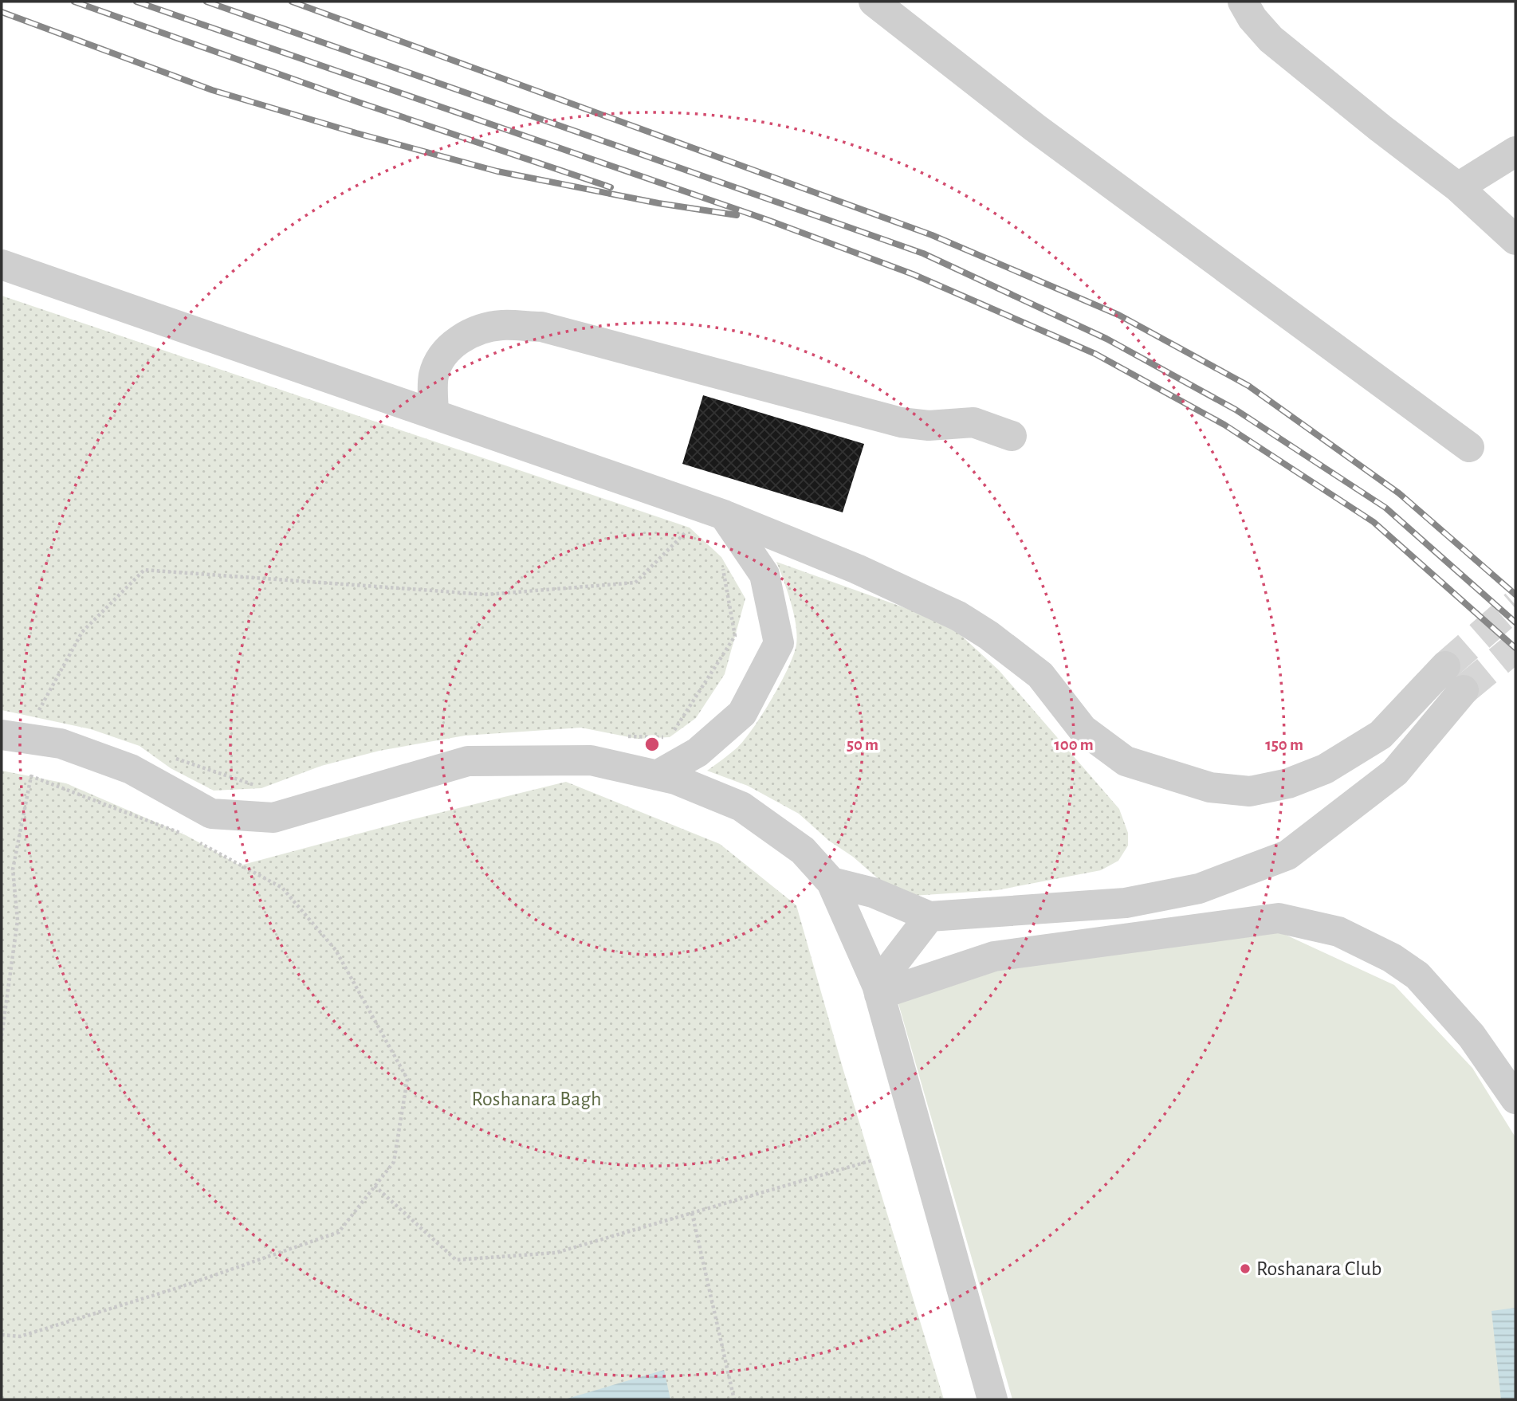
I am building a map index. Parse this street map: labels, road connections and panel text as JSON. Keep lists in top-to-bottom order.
{
  "parks": ["Roshanara Bagh"],
  "places": ["Roshanara Club"],
  "rings": ["50 m", "100 m", "150 m"]
}
